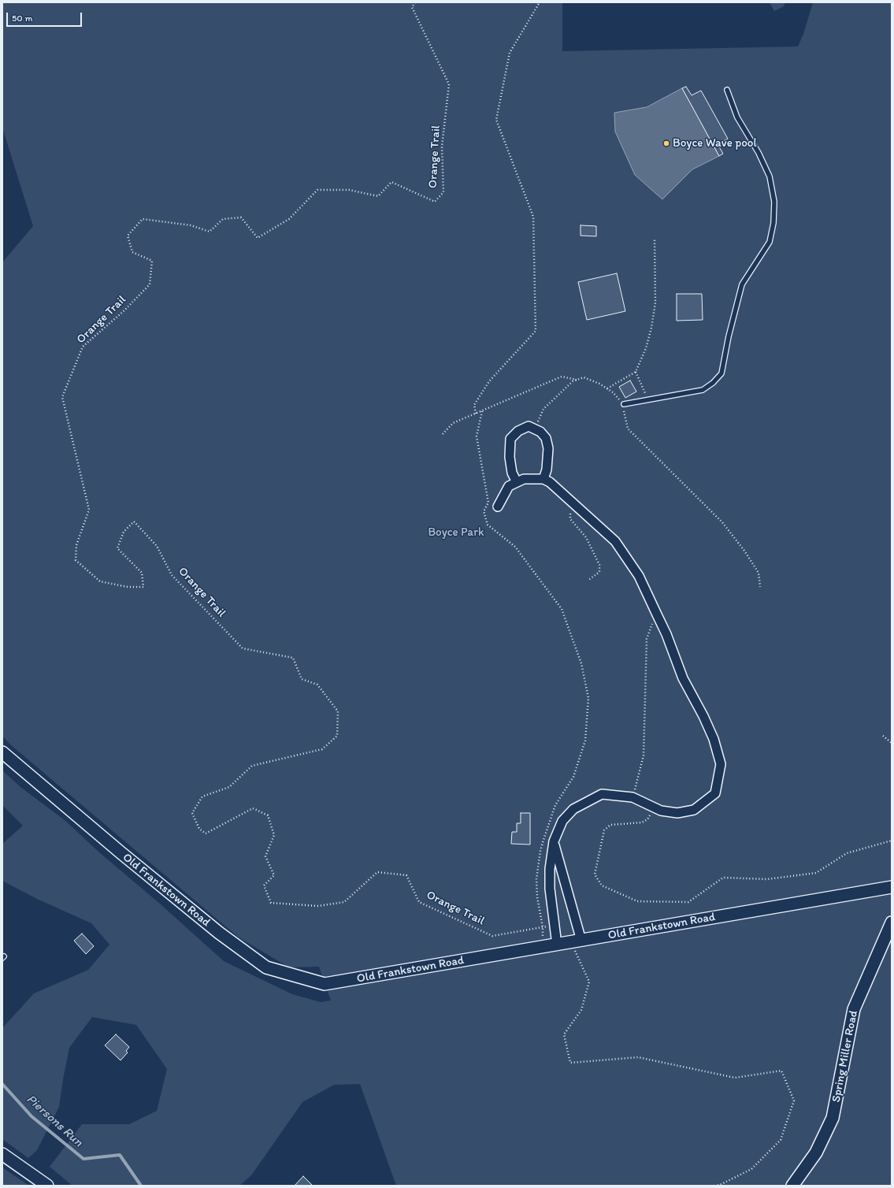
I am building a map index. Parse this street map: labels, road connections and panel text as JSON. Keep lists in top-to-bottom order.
{
  "streets": {
    "street": ["Old Frankstown Road", "Spring Miller Road"],
    "path": ["Orange Trail"]
  },
  "water": ["Piersons Run"],
  "parks": ["Boyce Park"],
  "places": ["Boyce Wave pool"],
  "scale_bar": "50 m"
}
